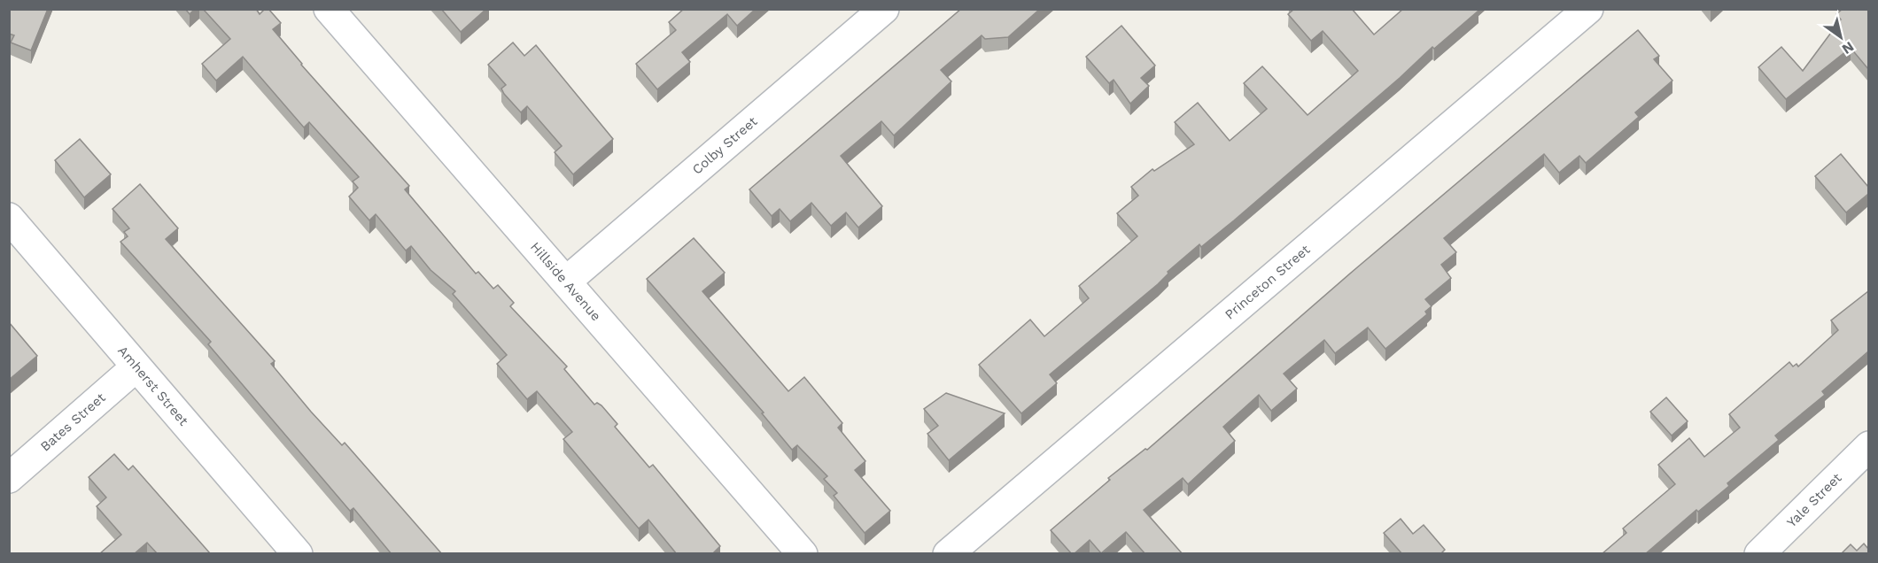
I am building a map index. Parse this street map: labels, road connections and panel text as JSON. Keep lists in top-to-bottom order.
{
  "streets": {
    "street": [
      "Colby Street",
      "Hillside Avenue",
      "Princeton Street",
      "Amherst Street",
      "Bates Street",
      "Yale Street"
    ]
  },
  "crossings": [
    ["Colby Street", "Hillside Avenue"],
    ["Amherst Street", "Bates Street"]
  ],
  "north": "bottom right"
}
